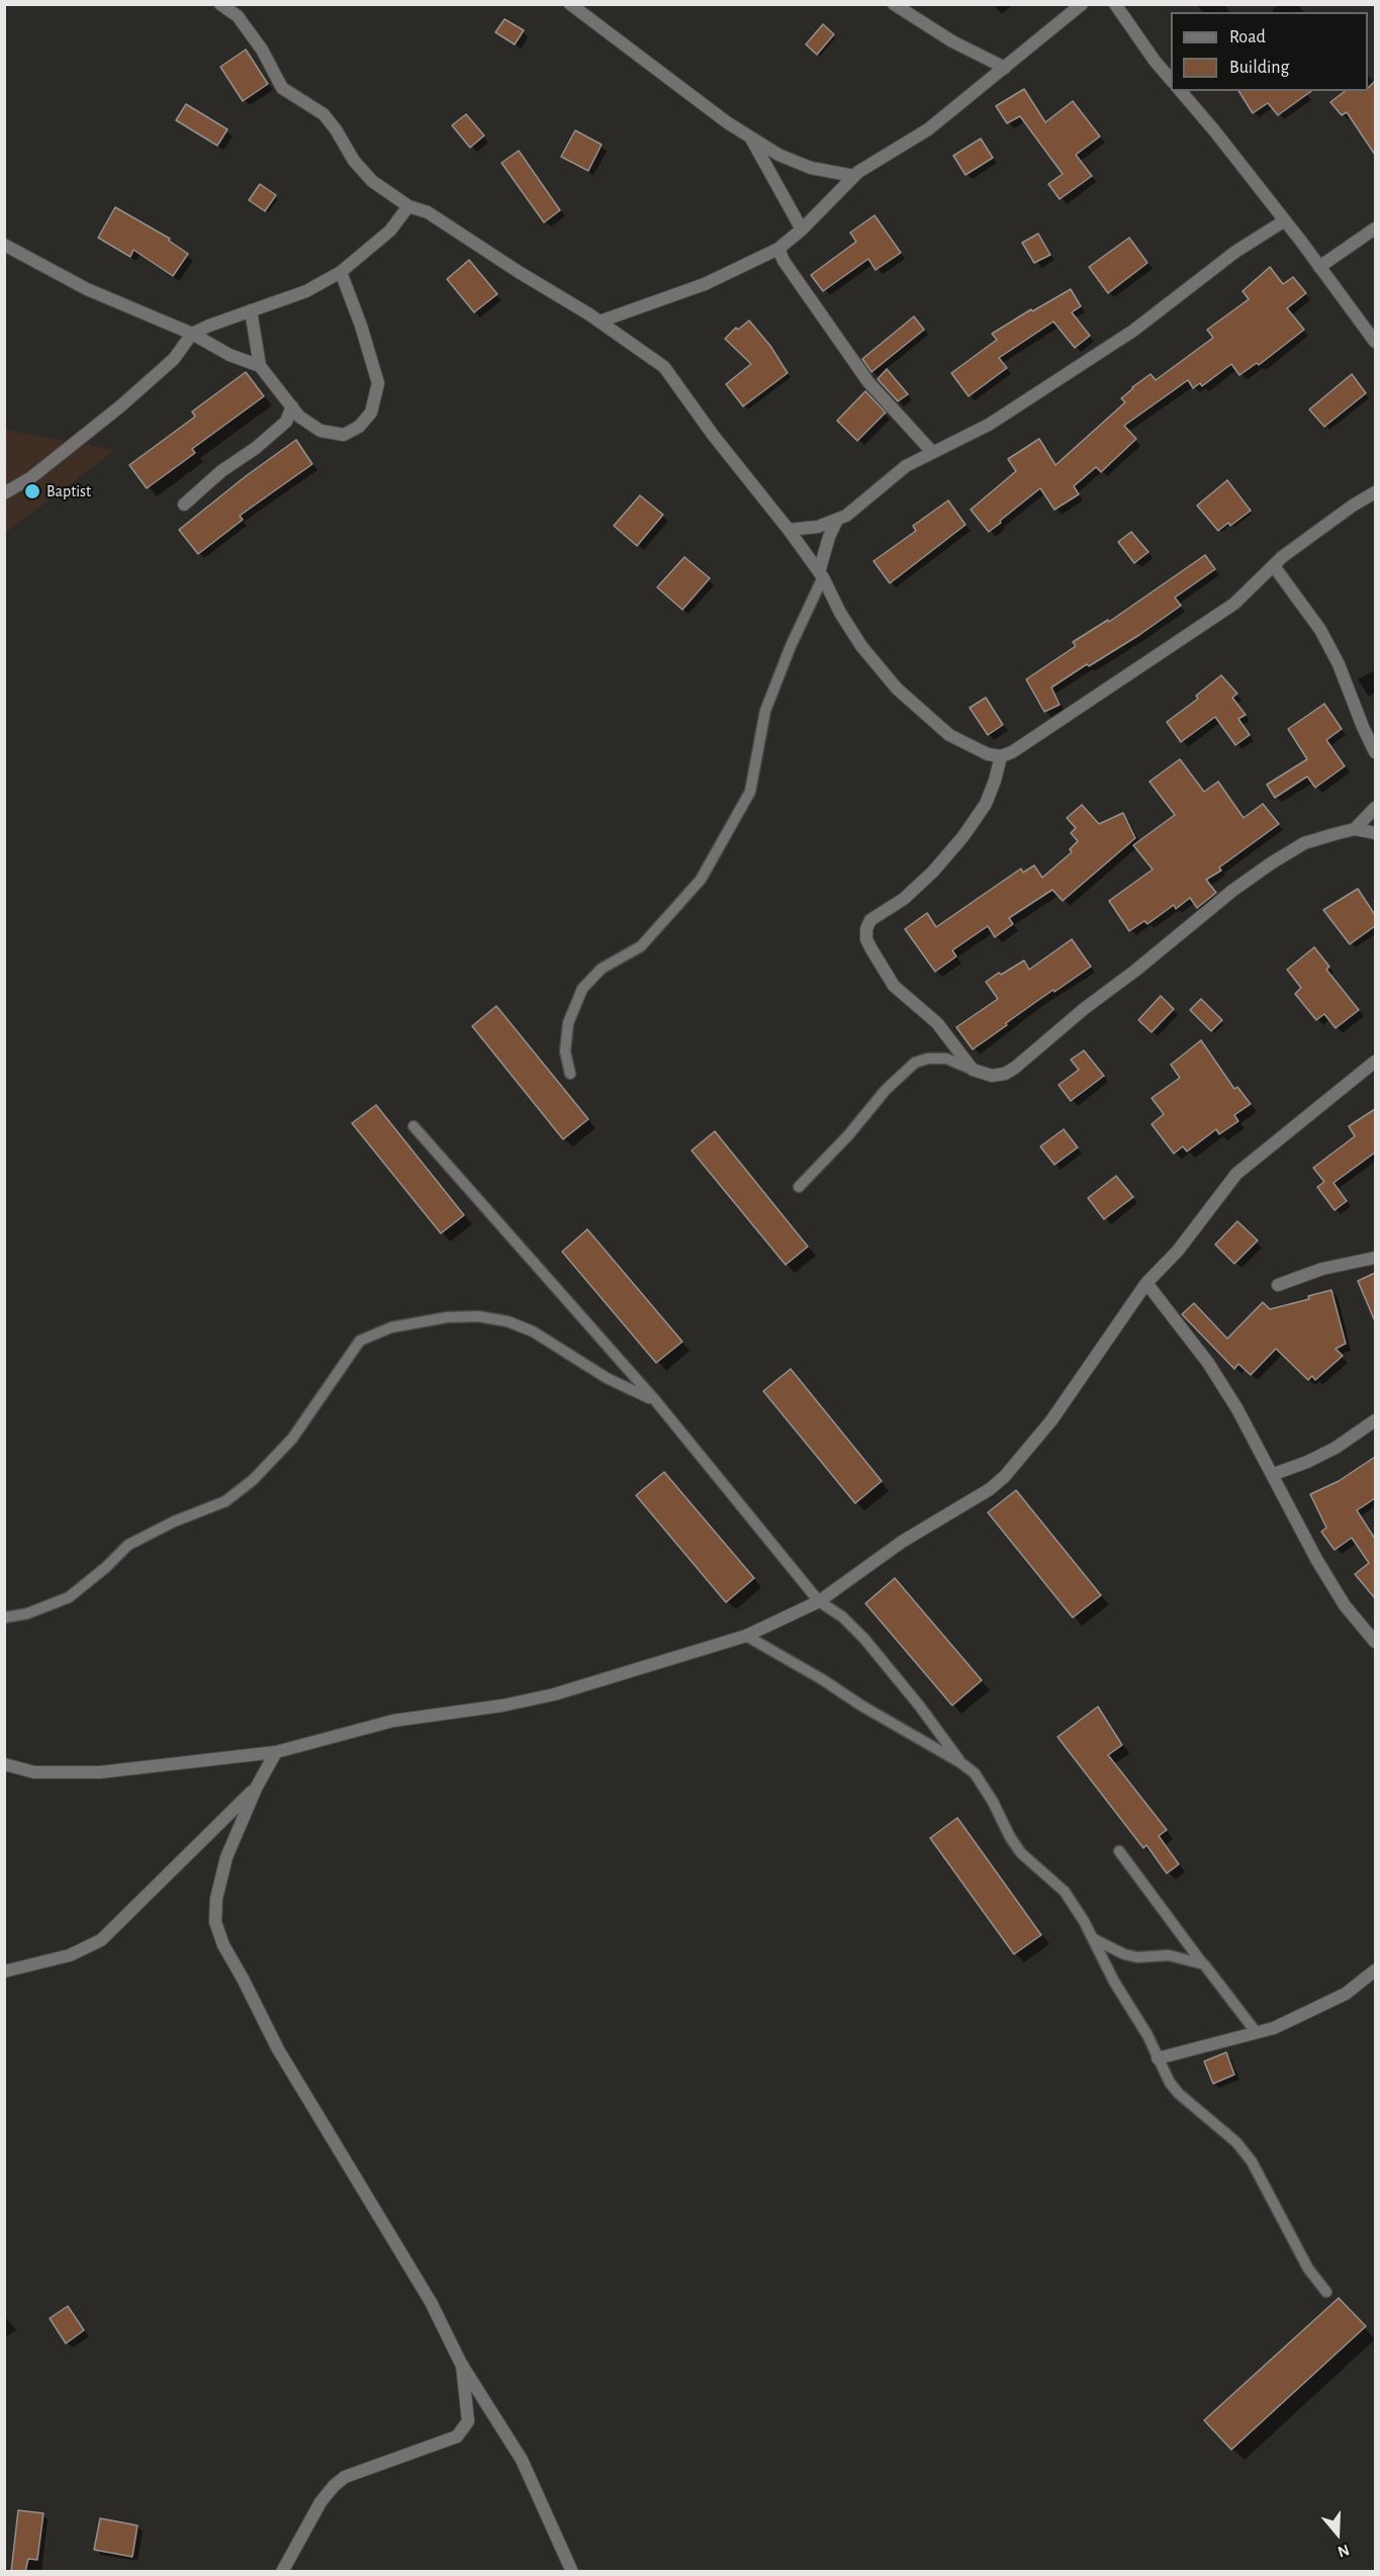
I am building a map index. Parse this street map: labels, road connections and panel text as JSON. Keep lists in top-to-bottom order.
{
  "places": ["Baptist"],
  "legend": ["Road", "Building"],
  "north": "bottom"
}
